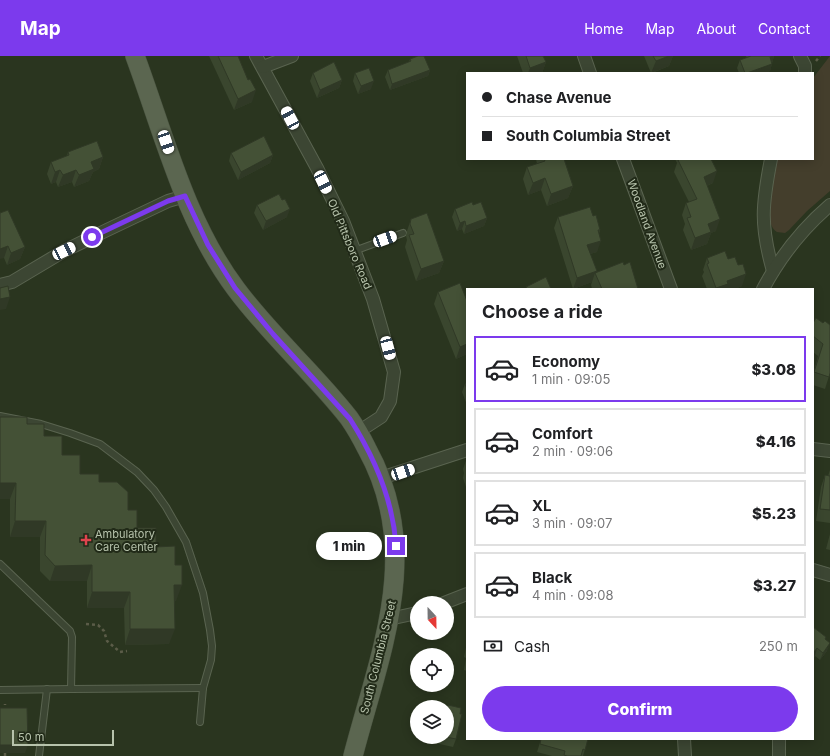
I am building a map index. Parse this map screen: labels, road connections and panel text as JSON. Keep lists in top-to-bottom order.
{
  "streets": {
    "main road": ["South Columbia Street"],
    "street": ["Woodland Avenue", "Old Pittsboro Road"]
  },
  "crossings": [
    ["Old Pittsboro Road", "South Columbia Street"]
  ],
  "places": {
    "health": ["Ambulatory Care Center"]
  },
  "scale_bar": "50 m",
  "north": "bottom",
  "page": {
    "header": "Map",
    "nav": [
      "Home",
      "Map",
      "About",
      "Contact"
    ],
    "banner": ["Chase Avenue", "South Columbia Street"],
    "heading": "Choose a ride",
    "list": [
      {
        "name": "Economy",
        "note": "1 min · 09:05",
        "value": "$3.08"
      },
      {
        "name": "Comfort",
        "note": "2 min · 09:06",
        "value": "$4.16"
      },
      {
        "name": "XL",
        "note": "3 min · 09:07",
        "value": "$5.23"
      },
      {
        "name": "Black",
        "note": "4 min · 09:08",
        "value": "$3.27"
      }
    ],
    "bubble": "1 min",
    "pay": ["Cash", "250 m"],
    "buttons": "Confirm",
    "scale": "50 m"
  }
}
